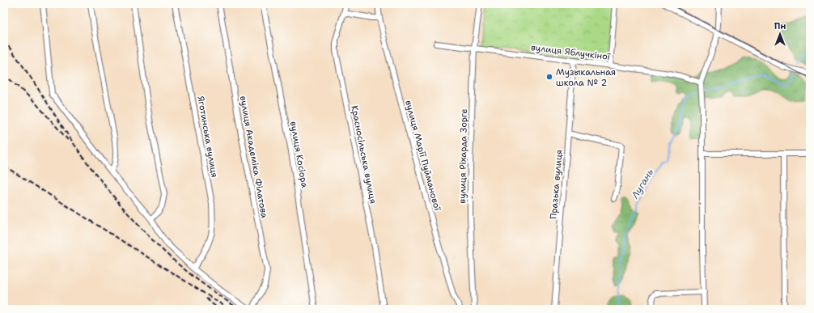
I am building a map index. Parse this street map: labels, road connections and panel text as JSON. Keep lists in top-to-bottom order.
{
  "streets": {
    "street": [
      "вулиця Яблучкіної",
      "Яготинська вулиця",
      "вулиця Косіора",
      "Красносільська вулиця",
      "вулиця Марії Пуйманової",
      "вулиця Ріхарда Зорге",
      "вулиця Академіка Філатова",
      "Празька вулиця"
    ]
  },
  "crossings": [
    ["вулиця Яблучкіної", "вулиця Ріхарда Зорге"],
    ["вулиця Яблучкіної", "Празька вулиця"]
  ],
  "water": ["Лугань"],
  "places": ["Музыкальная школа № 2"],
  "north": "top"
}
